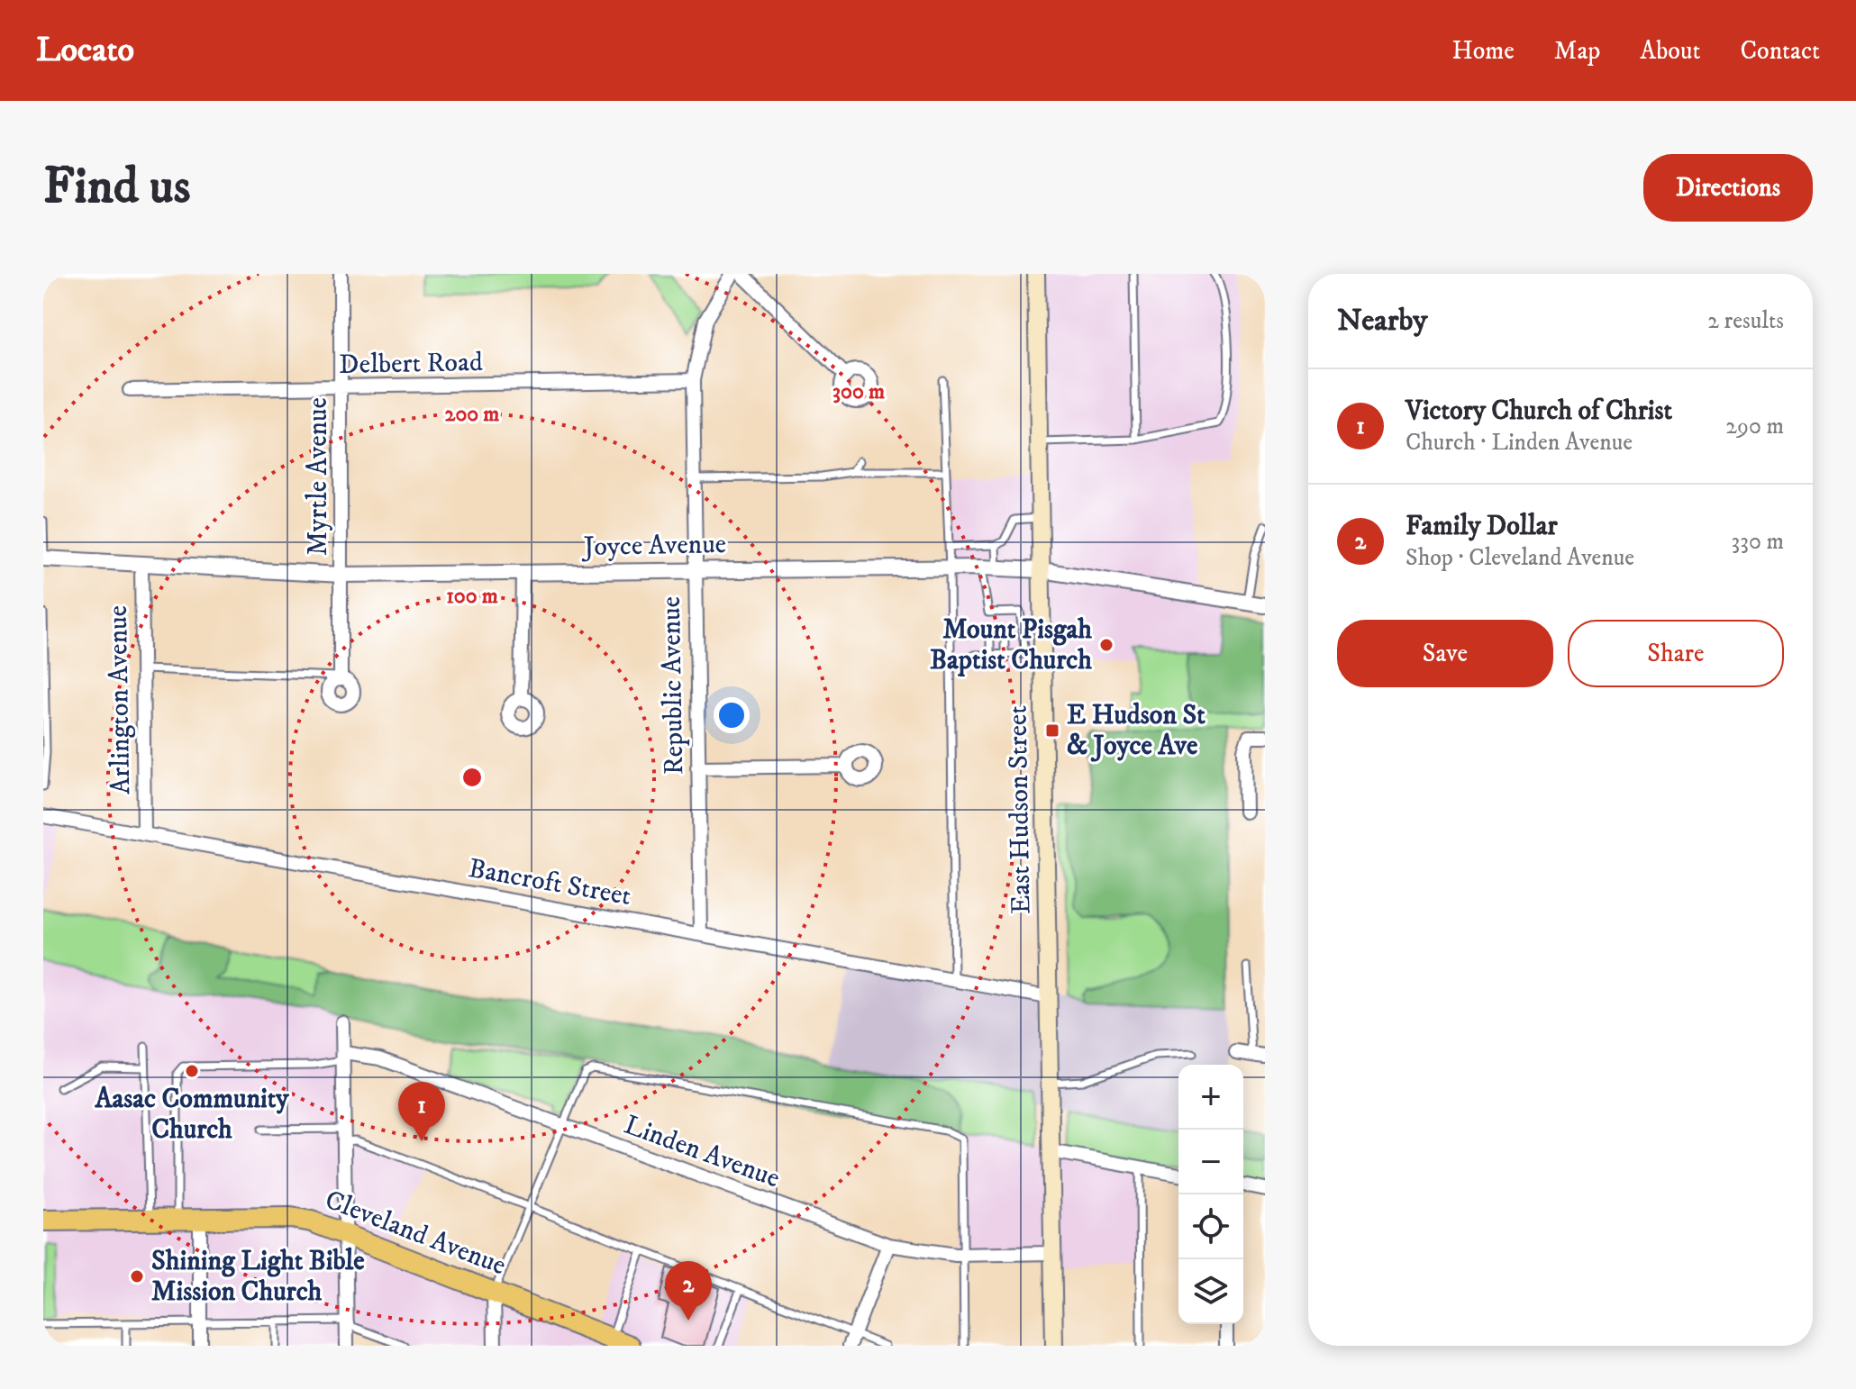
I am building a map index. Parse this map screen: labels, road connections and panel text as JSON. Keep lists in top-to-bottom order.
{
  "streets": {
    "main road": ["East Hudson Street", "Cleveland Avenue"],
    "street": [
      "Delbert Road",
      "Myrtle Avenue",
      "Joyce Avenue",
      "Republic Avenue",
      "Arlington Avenue",
      "Bancroft Street",
      "Linden Avenue"
    ]
  },
  "crossings": [
    ["Delbert Road", "Myrtle Avenue"],
    ["Delbert Road", "Republic Avenue"],
    ["Myrtle Avenue", "Joyce Avenue"],
    ["Joyce Avenue", "Republic Avenue"],
    ["Joyce Avenue", "Arlington Avenue"],
    ["Joyce Avenue", "East Hudson Street"],
    ["Republic Avenue", "Bancroft Street"],
    ["Arlington Avenue", "Bancroft Street"],
    ["East Hudson Street", "Bancroft Street"],
    ["East Hudson Street", "Linden Avenue"]
  ],
  "places": {
    "other": ["Mount Pisgah Baptist Church", "Aasac Community Church", "Shining Light Bible Mission Church"],
    "transit": ["E Hudson St & Joyce Ave"]
  },
  "page": {
    "header": "Locato",
    "nav": [
      "Home",
      "Map",
      "About",
      "Contact"
    ],
    "buttons": [
      "Directions",
      ["Save", "Share"]
    ],
    "title": "Find us",
    "heading": ["Nearby", "2 results"],
    "list": [
      {
        "mark": "1",
        "name": "Victory Church of Christ",
        "note": "Church · Linden Avenue",
        "value": "290 m"
      },
      {
        "mark": "2",
        "name": "Family Dollar",
        "note": "Shop · Cleveland Avenue",
        "value": "330 m"
      }
    ],
    "map_buttons": ["+", "−"],
    "pins": ["1", "2"]
  },
  "rings": ["300 m", "200 m", "100 m"]
}
